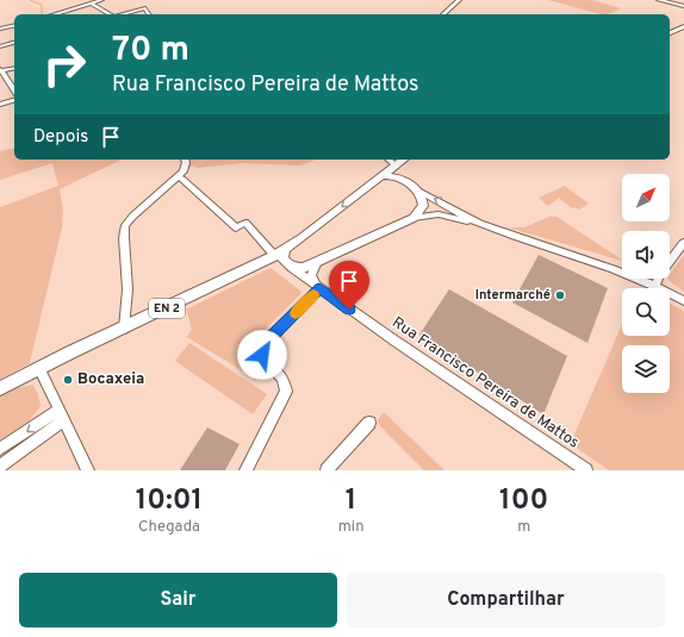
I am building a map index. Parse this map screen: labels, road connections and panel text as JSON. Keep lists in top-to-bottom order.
{
  "streets": {
    "main road": ["EN 2"],
    "street": ["Rua Francisco Pereira de Mattos"]
  },
  "places": ["Intermarché", "Bocaxeia"],
  "north": "top right",
  "page": {
    "turn": ["70 m", "Rua Francisco Pereira de Mattos"],
    "then": "Depois",
    "eta": [
      "10:01",
      "Chegada",
      "1",
      "min",
      "100",
      "m"
    ],
    "buttons": ["Sair", "Compartilhar"]
  }
}
